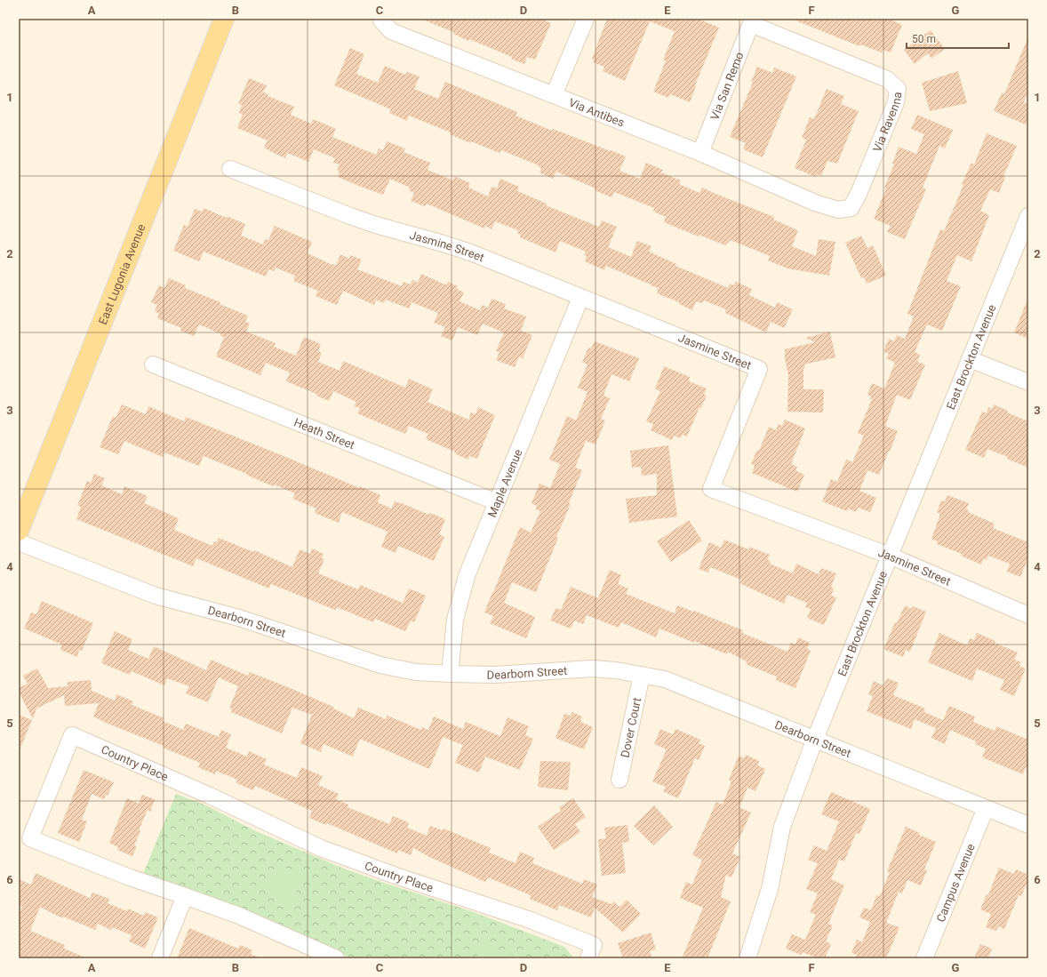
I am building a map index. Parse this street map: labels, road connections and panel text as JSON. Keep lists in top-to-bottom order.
{
  "streets": {
    "main road": ["East Lugonia Avenue"],
    "street": [
      "Via San Remo",
      "Via Antibes",
      "Via Ravenna",
      "Jasmine Street",
      "East Brockton Avenue",
      "Heath Street",
      "Maple Avenue",
      "Dearborn Street",
      "Dover Court",
      "Country Place",
      "Campus Avenue"
    ]
  },
  "crossings": [
    ["Via San Remo", "Via Antibes"],
    ["Via San Remo", "Via Ravenna"],
    ["Via Antibes", "Via Ravenna"],
    ["Jasmine Street", "East Brockton Avenue"],
    ["Jasmine Street", "Maple Avenue"],
    ["East Brockton Avenue", "Dearborn Street"],
    ["Heath Street", "Maple Avenue"],
    ["Maple Avenue", "Dearborn Street"],
    ["Dearborn Street", "Dover Court"],
    ["Dearborn Street", "Campus Avenue"]
  ],
  "scale_bar": "50 m",
  "grid": {
    "columns": [
      "A",
      "B",
      "C",
      "D",
      "E",
      "F",
      "G"
    ],
    "rows": [
      "1",
      "2",
      "3",
      "4",
      "5",
      "6"
    ]
  }
}
